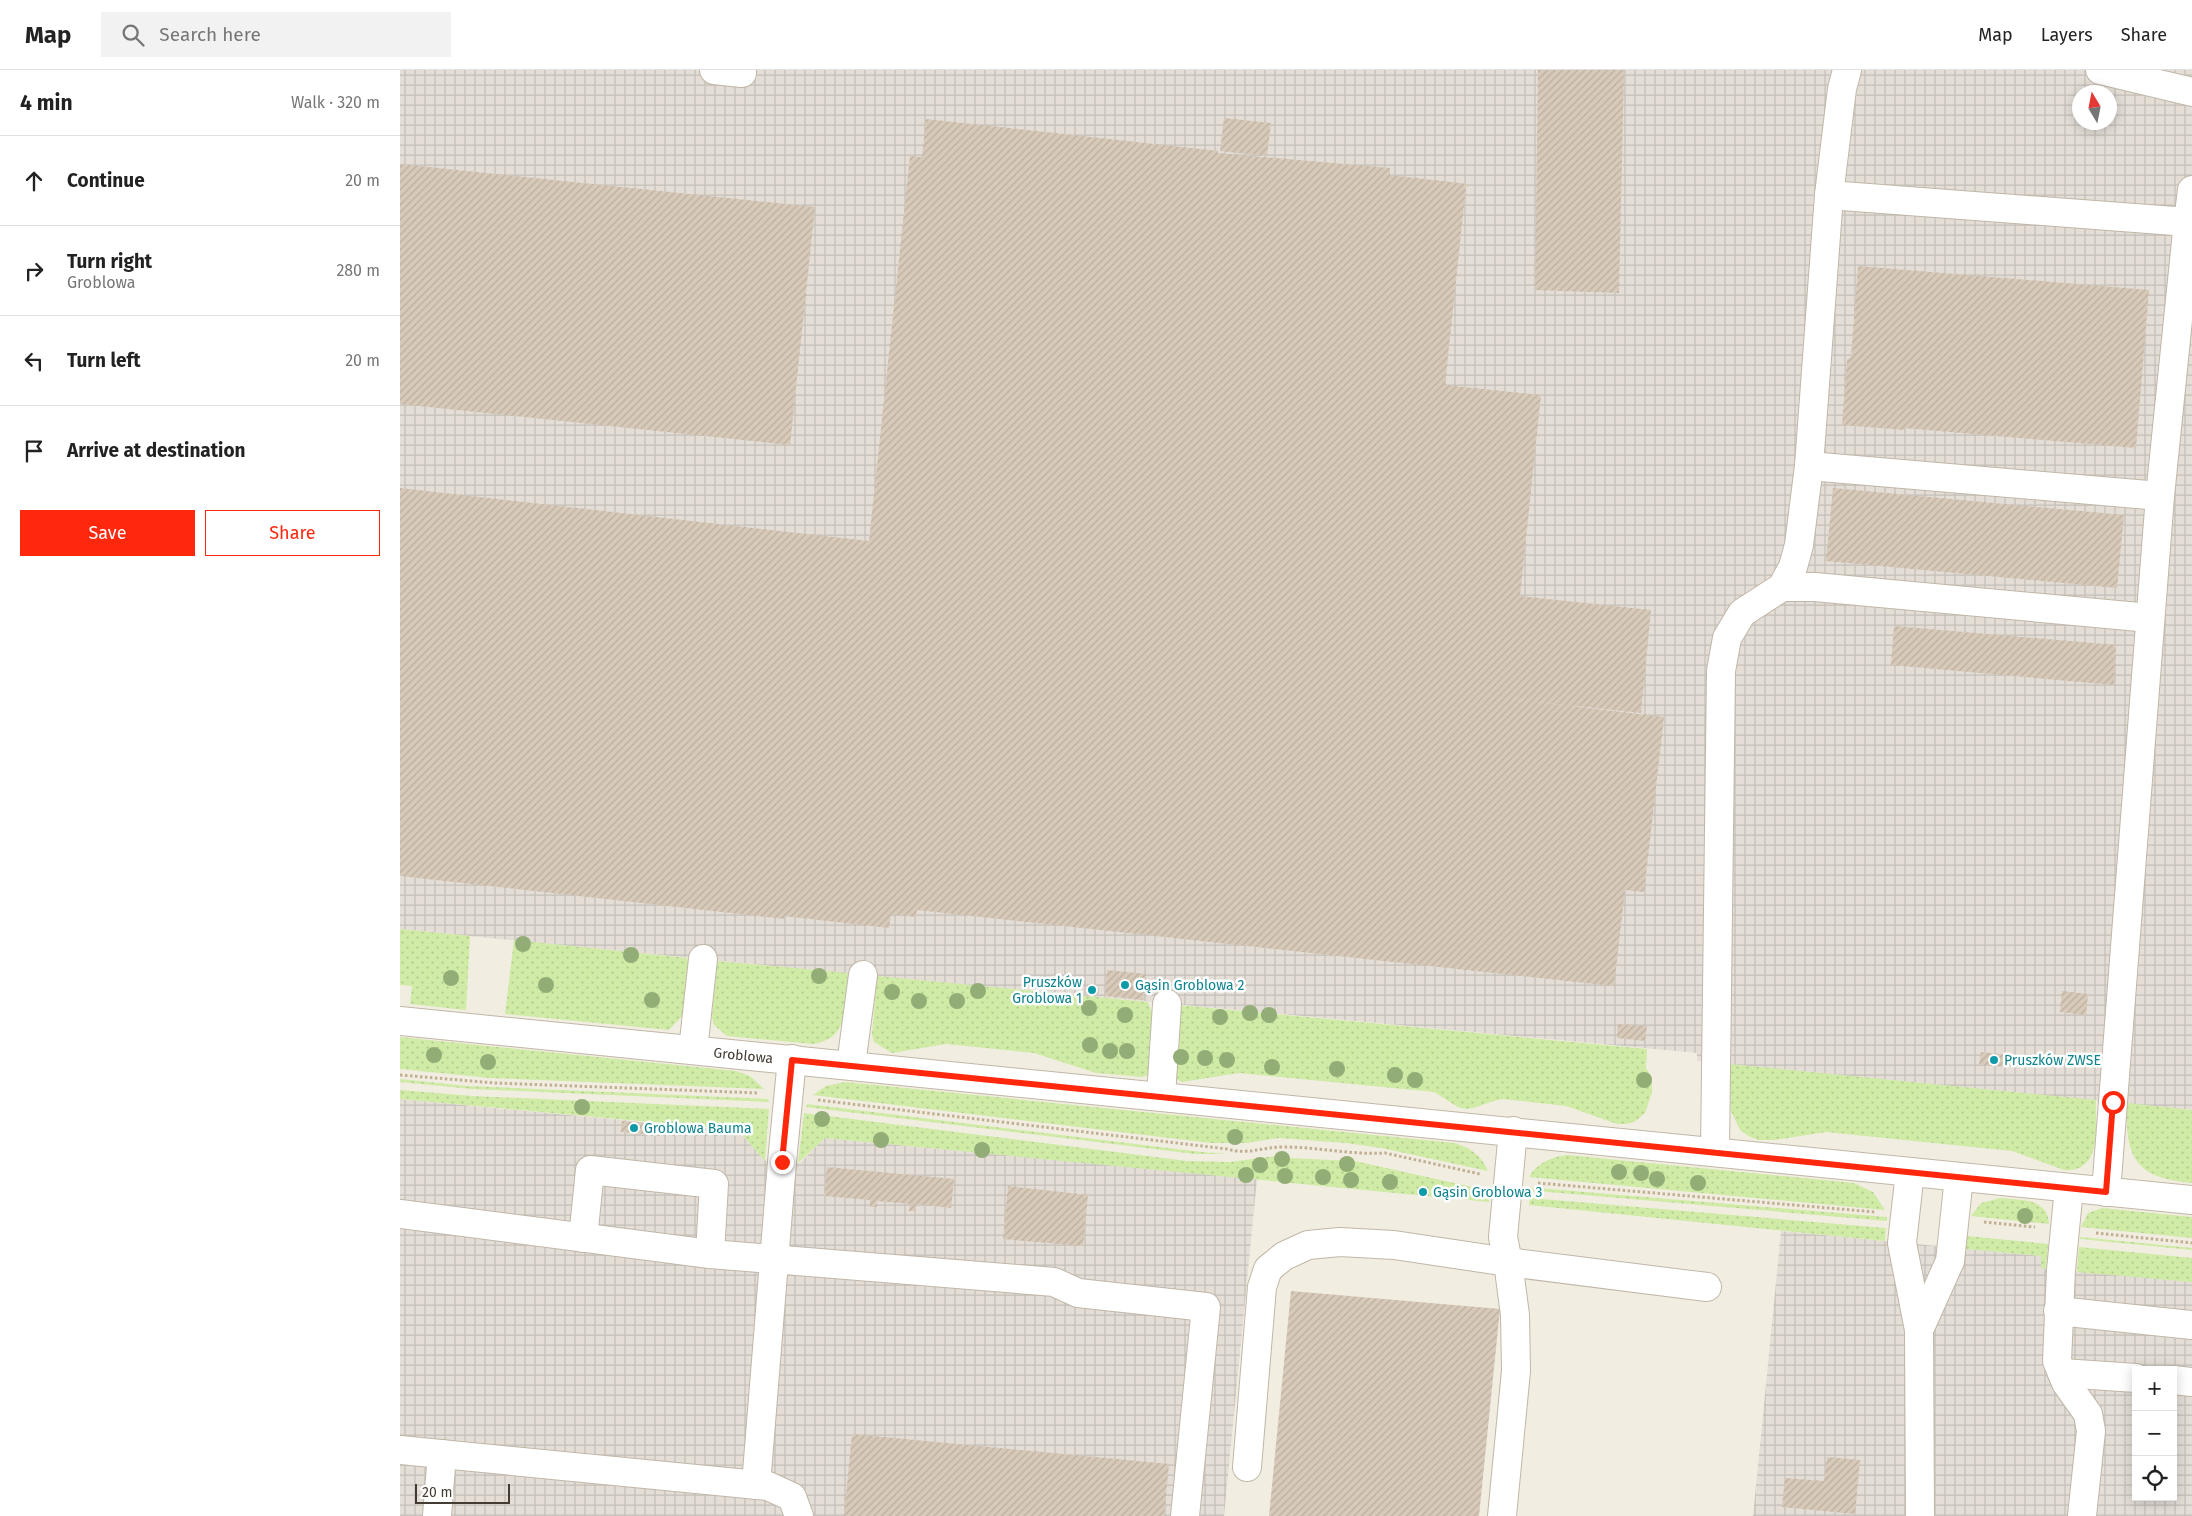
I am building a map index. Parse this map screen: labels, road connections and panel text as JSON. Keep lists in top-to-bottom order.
{
  "streets": {
    "street": ["Groblowa"]
  },
  "places": [
    "Gąsin Groblowa 2",
    "Pruszków Groblowa 1",
    "Pruszków ZWSE",
    "Groblowa Bauma",
    "Gąsin Groblowa 3"
  ],
  "scale_bar": "20 m",
  "north": "top",
  "page": {
    "header": "Map",
    "search": "Search here",
    "nav": ["Map", "Layers", "Share"],
    "heading": ["4 min", "Walk · 320 m"],
    "list": [
      ["Continue", "20 m"],
      ["Turn right", "Groblowa", "280 m"],
      ["Turn left", "20 m"],
      "Arrive at destination"
    ],
    "buttons": ["Save", "Share"],
    "map_buttons": ["+", "−"],
    "scale": "20 m"
  }
}
